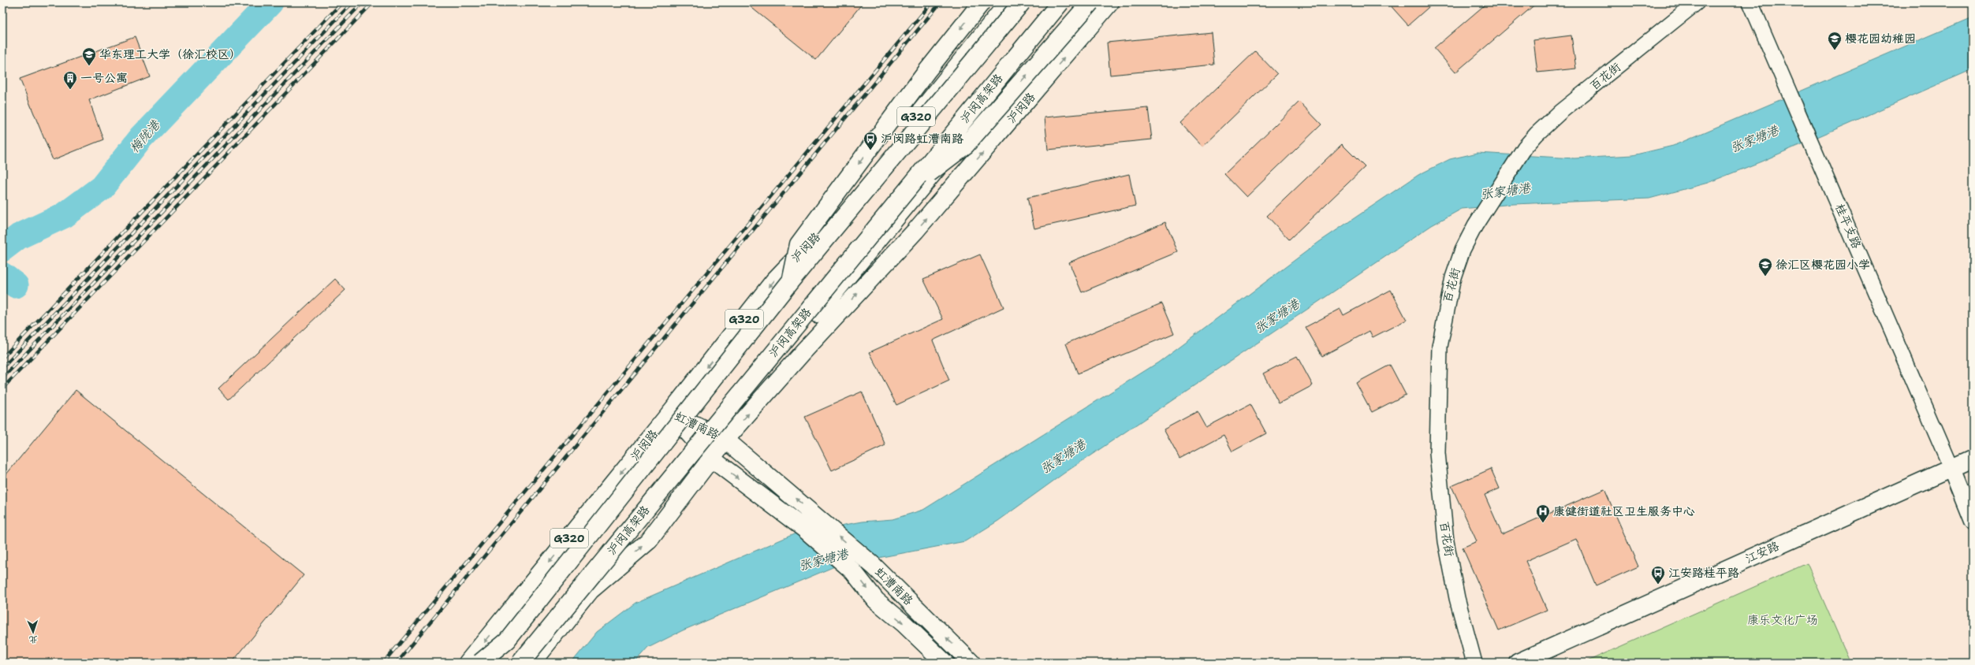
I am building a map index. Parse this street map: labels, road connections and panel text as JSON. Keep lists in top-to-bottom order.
{
  "streets": {
    "main road": [
      "沪闵高架路",
      "沪闵路",
      "G320",
      "虹漕南路",
      "江安路"
    ],
    "street": ["百花街", "桂平支路"]
  },
  "crossings": [
    ["沪闵路", "虹漕南路"],
    ["桂平支路", "江安路"]
  ],
  "water": ["梅陇港", "张家塘港"],
  "parks": ["康乐文化广场"],
  "places": {
    "school or university": ["樱花园幼稚园", "华东理工大学（徐汇校区）", "徐汇区樱花园小学"],
    "building": ["一号公寓"],
    "bus stop": ["沪闵路虹漕南路", "江安路桂平路"],
    "hospital": ["康健街道社区卫生服务中心"]
  },
  "north": "bottom"
}
